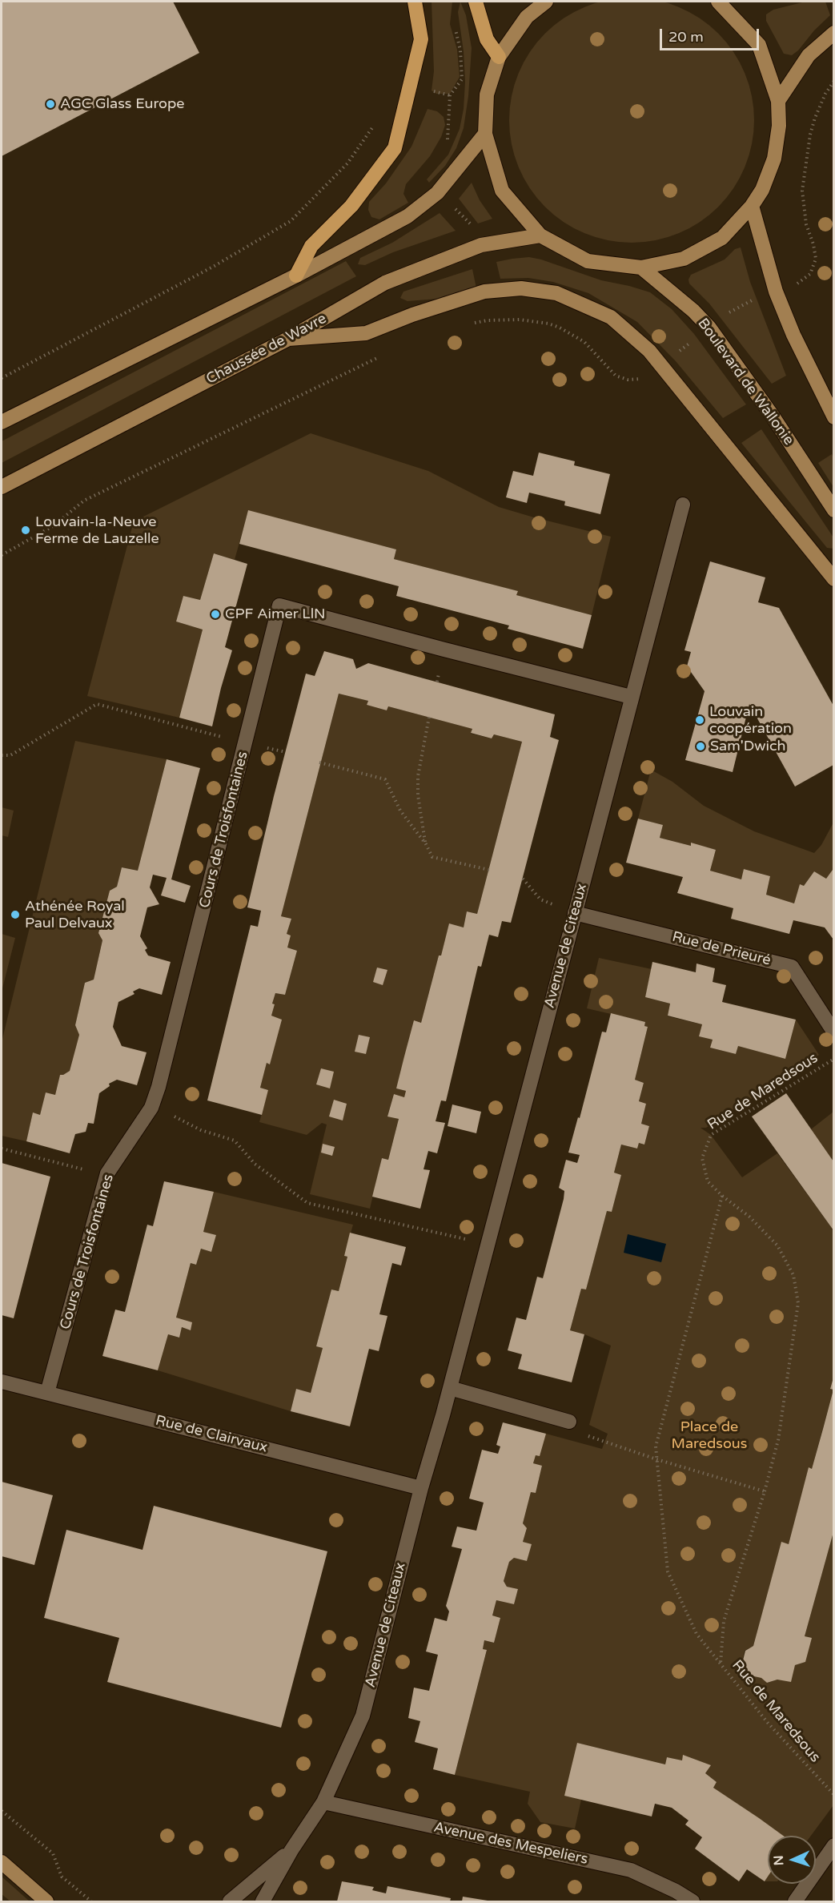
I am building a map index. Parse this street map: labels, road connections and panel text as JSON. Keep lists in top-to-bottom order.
{
  "streets": {
    "main road": ["Chaussée de Wavre", "Boulevard de Wallonie"],
    "street": [
      "Cours de Troisfontaines",
      "Avenue de Citeaux",
      "Rue de Prieuré",
      "Rue de Clairvaux",
      "Avenue des Mespeliers"
    ],
    "path": ["Rue de Maredsous"]
  },
  "crossings": [
    ["Cours de Troisfontaines", "Avenue de Citeaux"],
    ["Cours de Troisfontaines", "Rue de Clairvaux"],
    ["Avenue de Citeaux", "Rue de Prieuré"],
    ["Avenue de Citeaux", "Rue de Clairvaux"],
    ["Avenue de Citeaux", "Avenue des Mespeliers"]
  ],
  "parks": ["Place de Maredsous"],
  "places": [
    "AGC Glass Europe",
    "Louvain-la-Neuve Ferme de Lauzelle",
    "CPF Aimer LlN",
    "Louvain coopération",
    "Sam'Dwich",
    "Athénée Royal Paul Delvaux"
  ],
  "scale_bar": "20 m",
  "north": "left"
}
